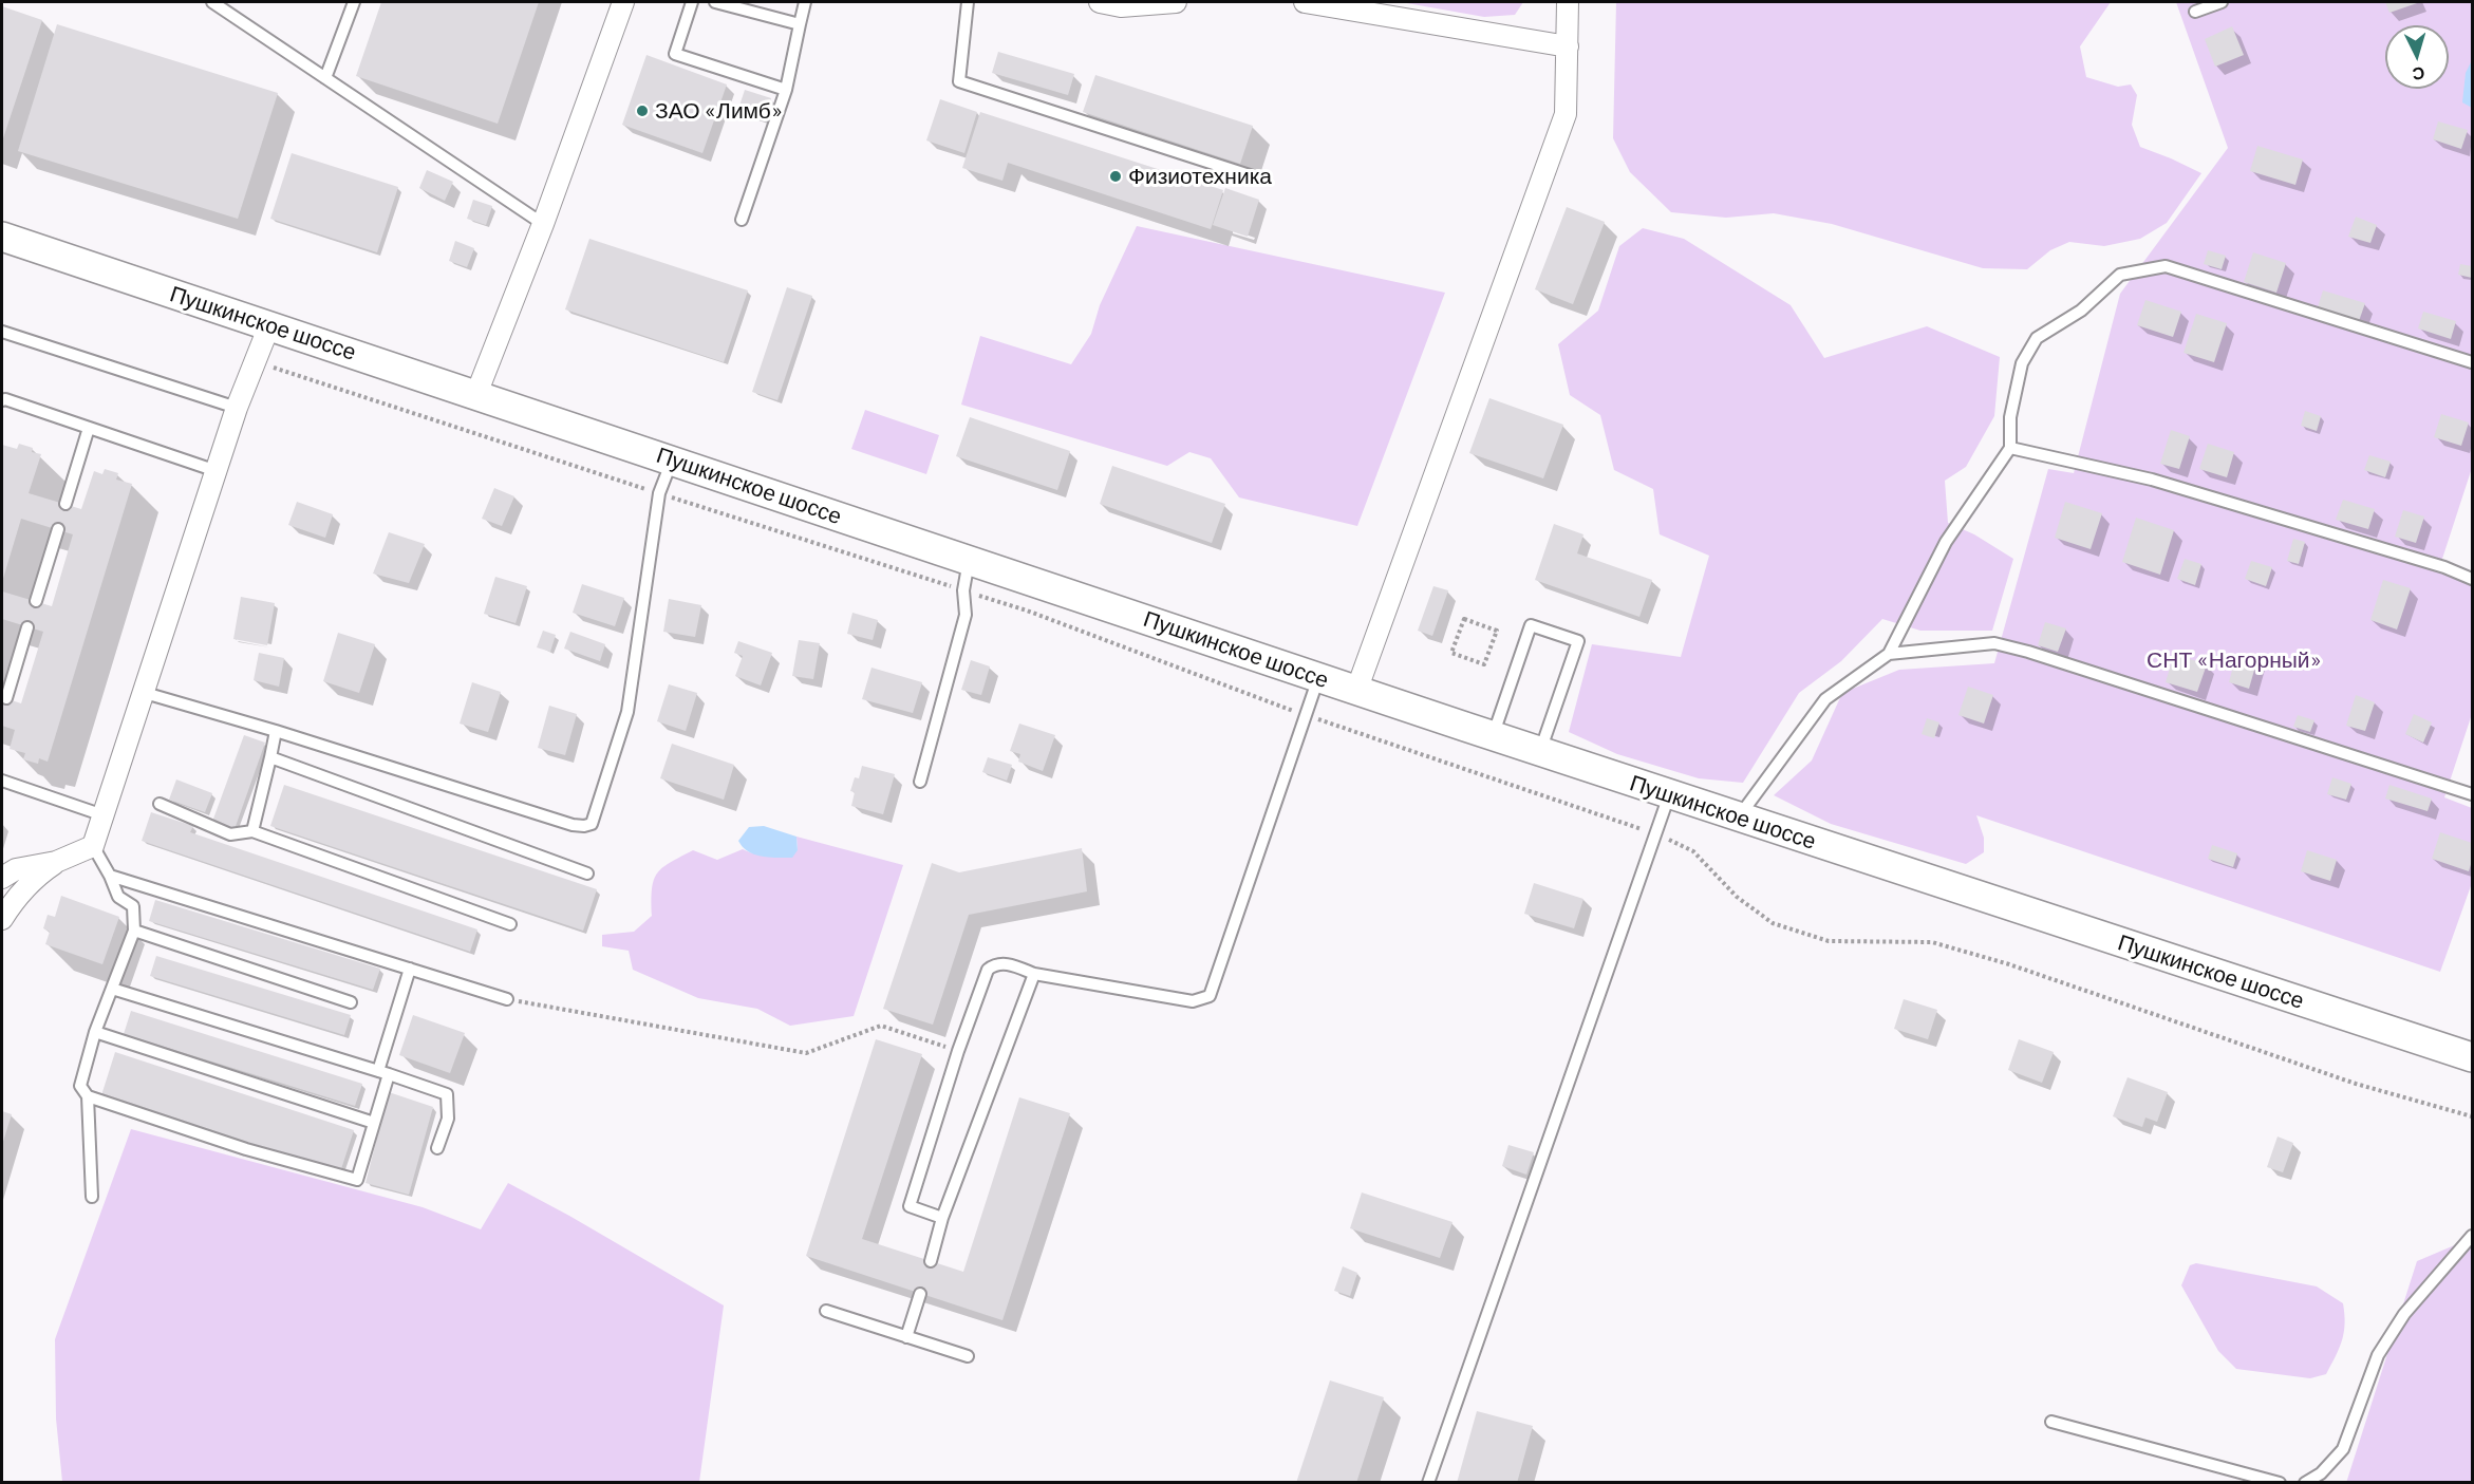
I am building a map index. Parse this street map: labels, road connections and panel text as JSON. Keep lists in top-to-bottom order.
{
  "streets": {
    "main road": ["Пушкинское шоссе"]
  },
  "parks": ["СНТ «Нагорный»"],
  "places": ["ЗАО «Лимб»", "Физиотехника"],
  "north": "bottom"
}
